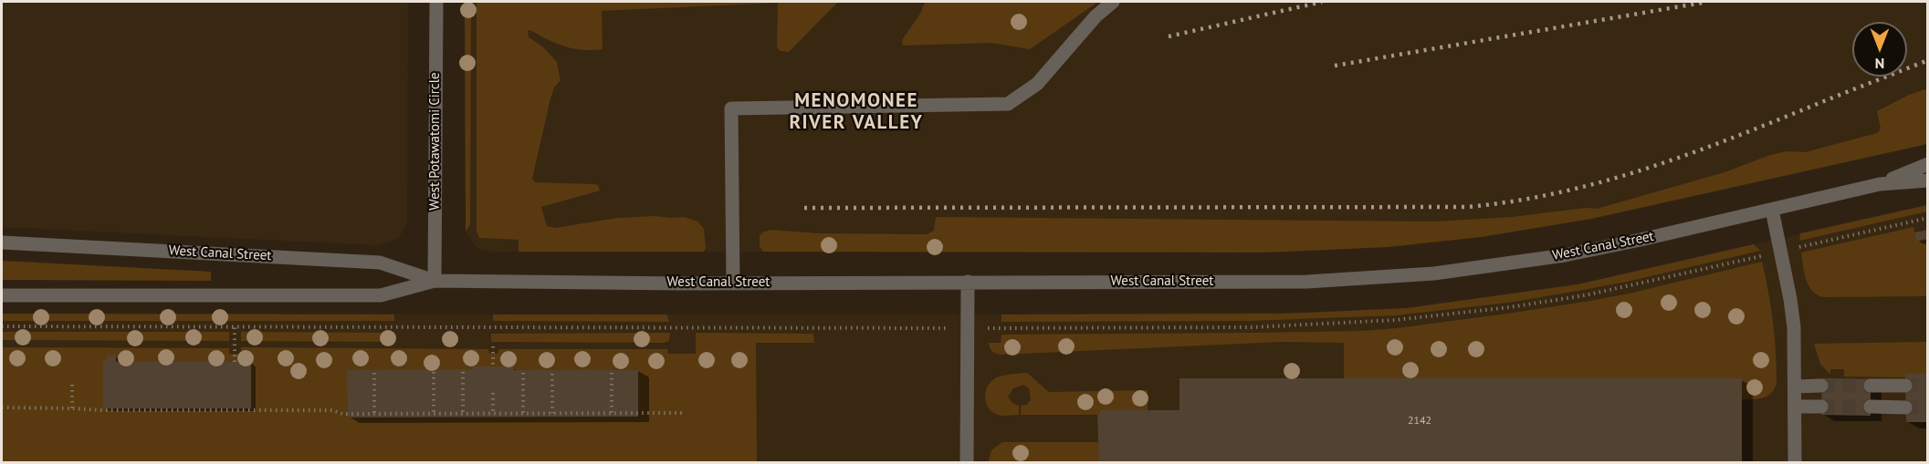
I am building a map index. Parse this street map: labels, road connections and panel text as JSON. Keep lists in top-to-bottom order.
{
  "streets": {
    "street": ["West Potawatomi Circle", "West Canal Street"]
  },
  "crossings": [
    ["West Potawatomi Circle", "West Canal Street"]
  ],
  "districts": ["MENOMONEE RIVER VALLEY"],
  "house_numbers": ["2142"],
  "north": "bottom"
}
